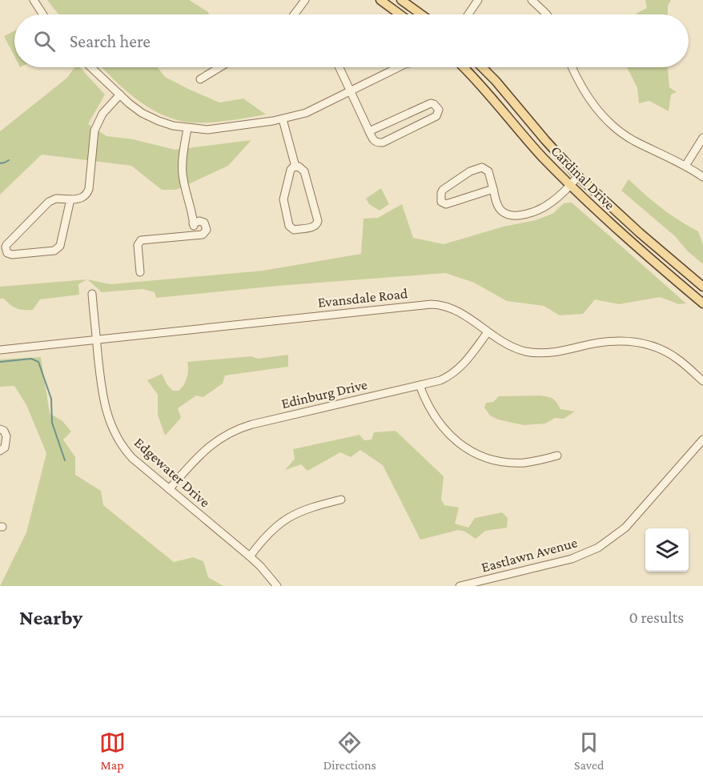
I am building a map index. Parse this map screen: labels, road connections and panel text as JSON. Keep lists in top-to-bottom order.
{
  "streets": {
    "main road": ["Cardinal Drive"],
    "street": [
      "Evansdale Road",
      "Edinburg Drive",
      "Edgewater Drive",
      "Eastlawn Avenue"
    ]
  },
  "crossings": [
    ["Evansdale Road", "Edinburg Drive"],
    ["Evansdale Road", "Edgewater Drive"],
    ["Edinburg Drive", "Edgewater Drive"]
  ],
  "page": {
    "search": "Search here",
    "heading": ["Nearby", "0 results"],
    "nav": ["Map", "Directions", "Saved"]
  }
}
